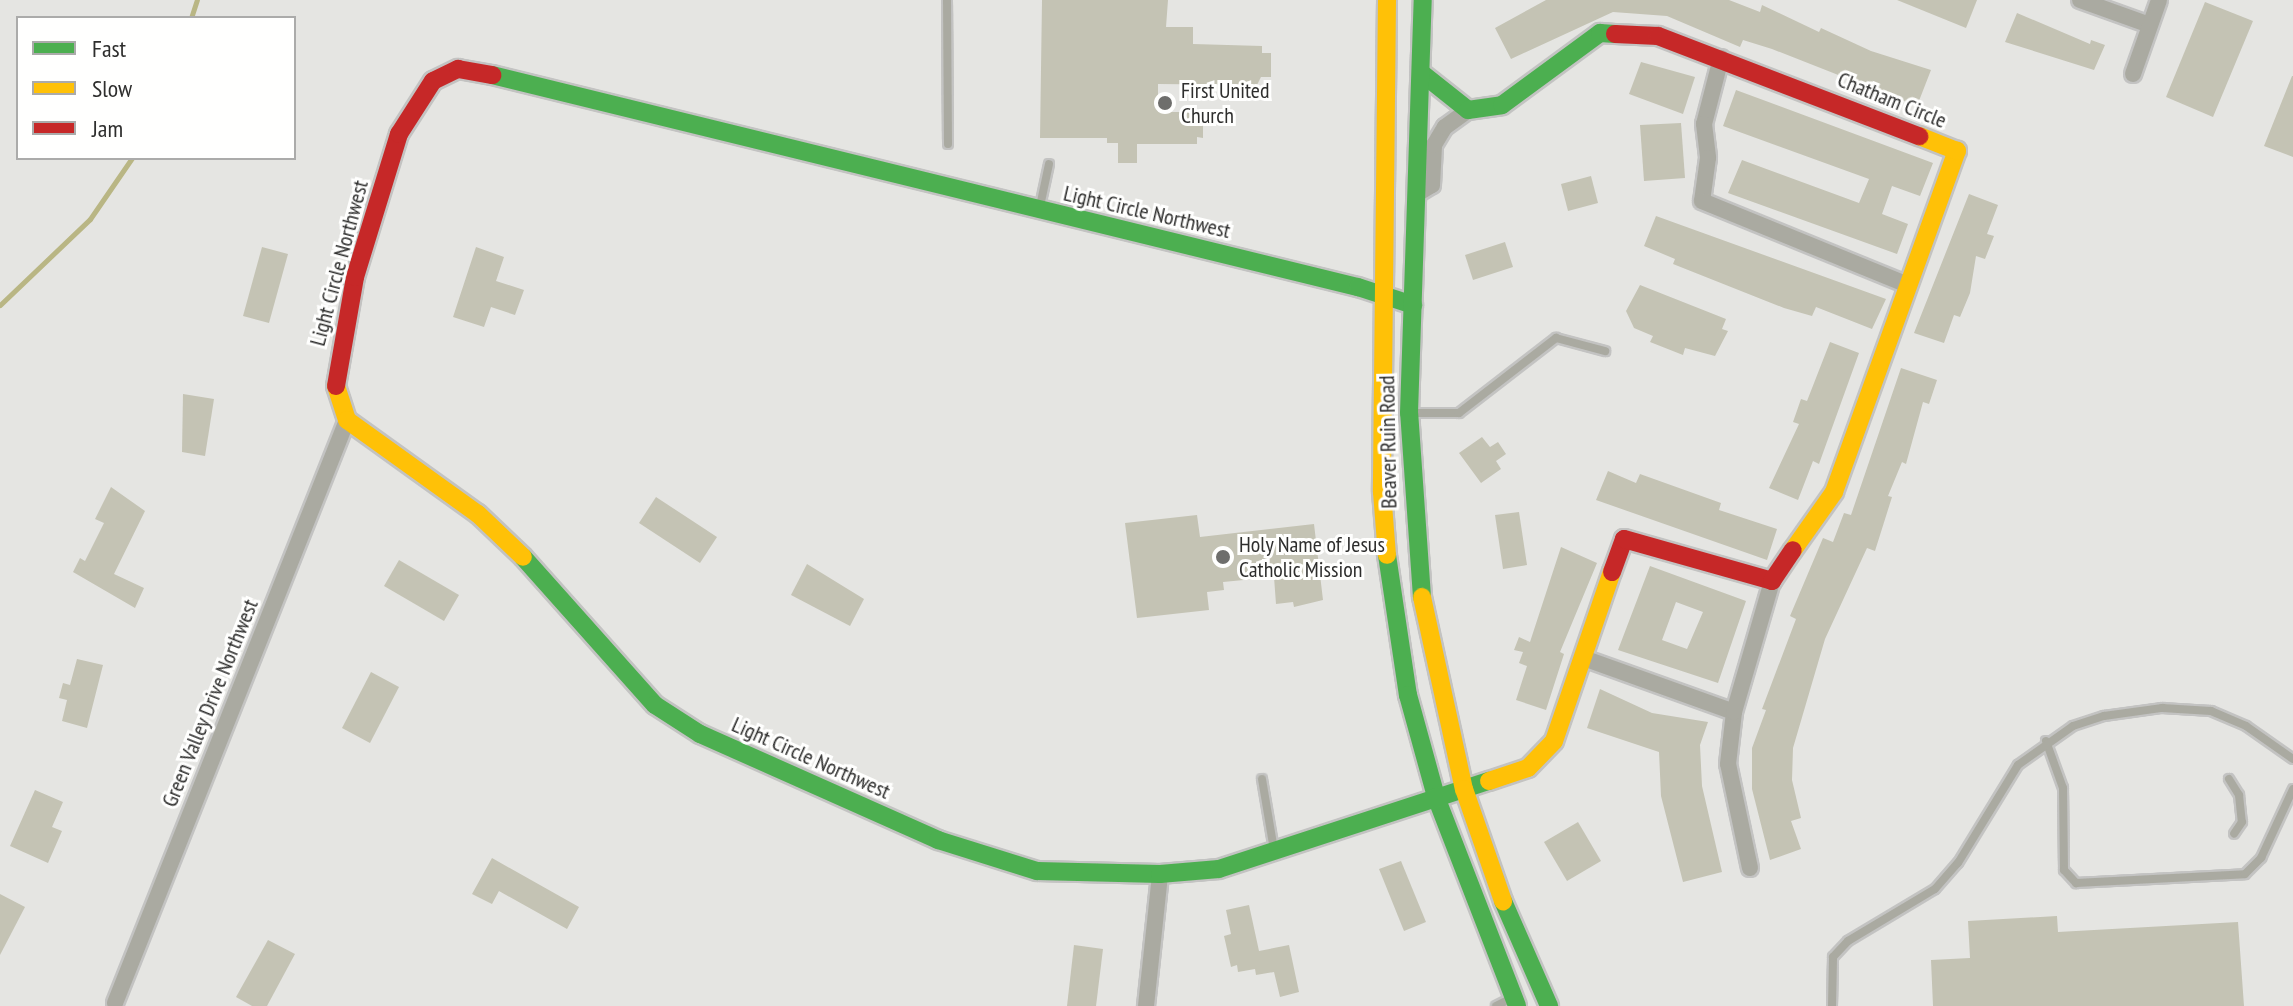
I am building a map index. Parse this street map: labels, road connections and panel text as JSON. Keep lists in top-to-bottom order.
{
  "streets": {
    "street": [
      "Chatham Circle",
      "Light Circle Northwest",
      "Beaver Ruin Road",
      "Green Valley Drive Northwest"
    ]
  },
  "crossings": [
    ["Light Circle Northwest", "Beaver Ruin Road"],
    ["Light Circle Northwest", "Green Valley Drive Northwest"]
  ],
  "places": ["First United Church", "Holy Name of Jesus Catholic Mission"],
  "legend": ["Fast", "Slow", "Jam"]
}
